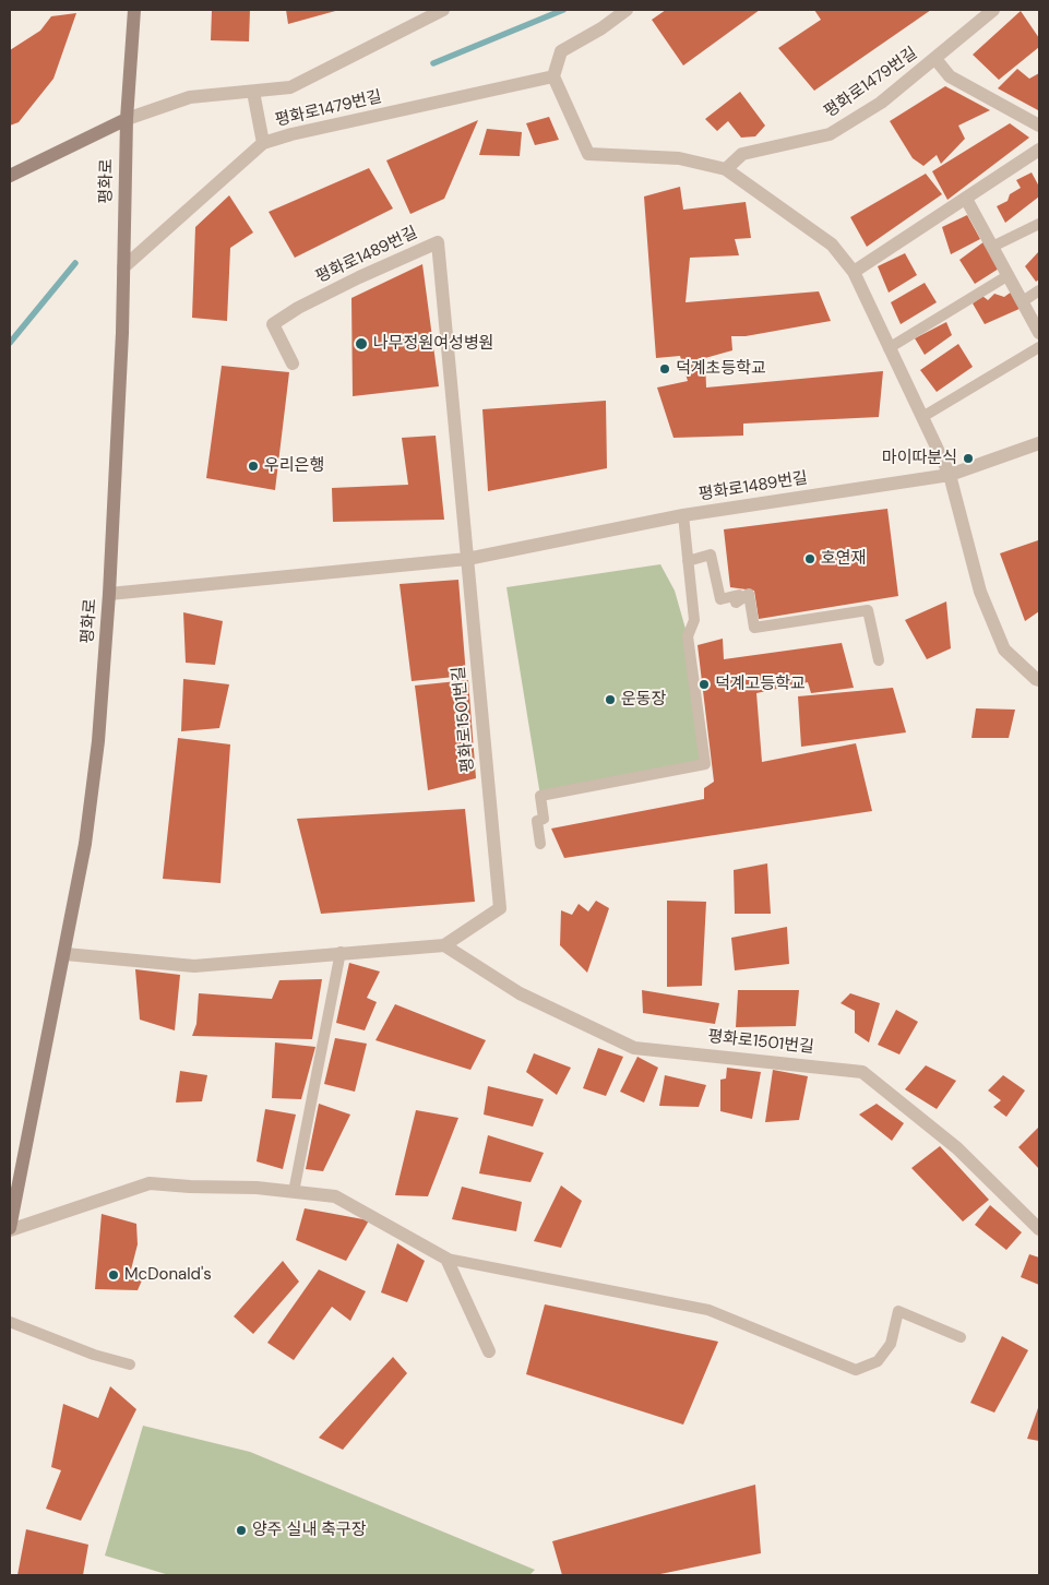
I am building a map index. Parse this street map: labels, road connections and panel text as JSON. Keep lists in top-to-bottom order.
{
  "streets": {
    "main road": ["평화로"],
    "street": ["평화로1479번길", "평화로1489번길", "평화로1501번길"]
  },
  "crossings": [
    ["평화로1479번길", "평화로"],
    ["평화로", "평화로1489번길"],
    ["평화로1489번길", "평화로1501번길"]
  ],
  "places": [
    "나무정원여성병원",
    "덕계초등학교",
    "마이따분식",
    "우리은행",
    "호연재",
    "덕계고등학교",
    "운동장",
    "McDonald's",
    "양주 실내 축구장"
  ]
}
